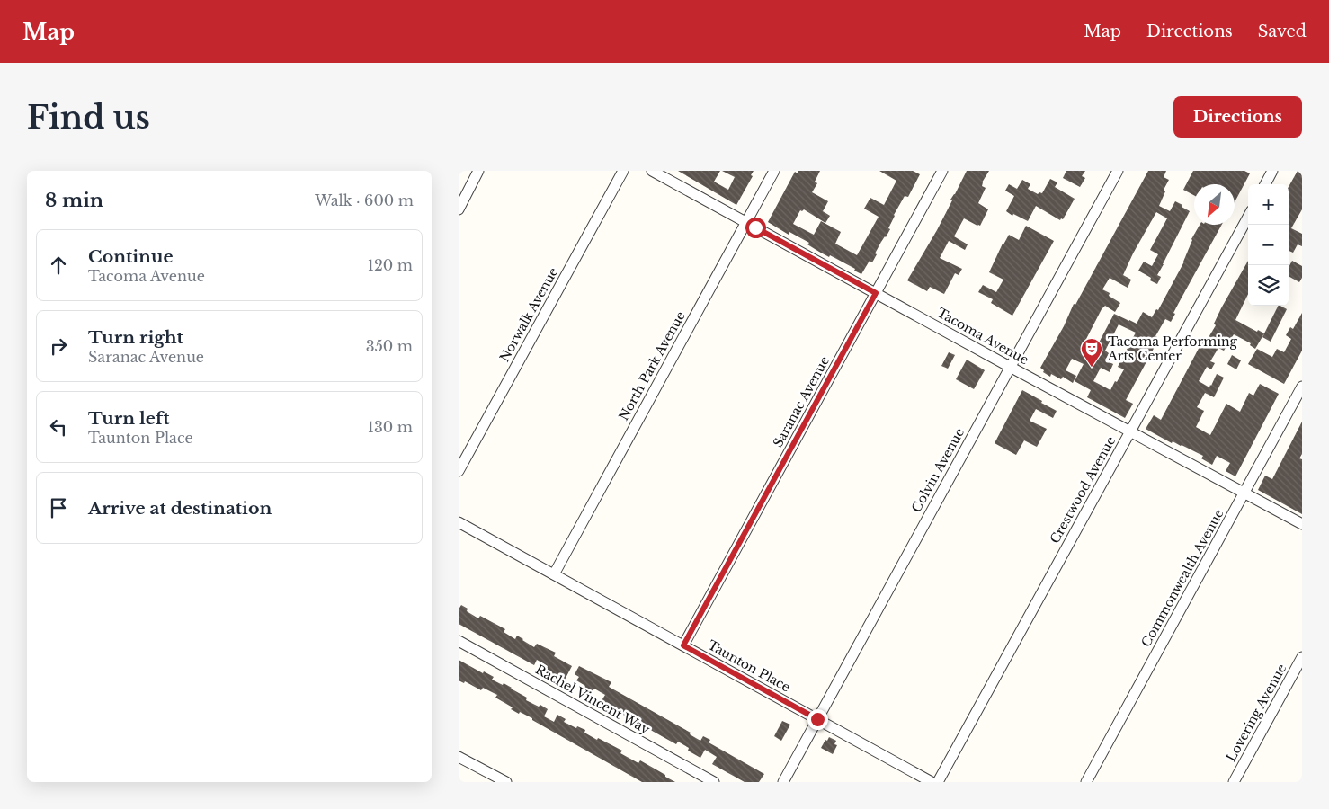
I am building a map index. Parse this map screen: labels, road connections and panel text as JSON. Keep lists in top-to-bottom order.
{
  "streets": {
    "street": [
      "Norwalk Avenue",
      "Tacoma Avenue",
      "North Park Avenue",
      "Saranac Avenue",
      "Colvin Avenue",
      "Crestwood Avenue",
      "Commonwealth Avenue",
      "Taunton Place",
      "Rachel Vincent Way",
      "Lovering Avenue"
    ]
  },
  "crossings": [
    ["Tacoma Avenue", "North Park Avenue"],
    ["Tacoma Avenue", "Saranac Avenue"],
    ["Tacoma Avenue", "Colvin Avenue"],
    ["Tacoma Avenue", "Crestwood Avenue"],
    ["Tacoma Avenue", "Commonwealth Avenue"],
    ["North Park Avenue", "Taunton Place"],
    ["Saranac Avenue", "Taunton Place"],
    ["Colvin Avenue", "Taunton Place"]
  ],
  "places": {
    "theatre": ["Tacoma Performing Arts Center"]
  },
  "north": "bottom left",
  "page": {
    "header": "Map",
    "nav": ["Map", "Directions", "Saved"],
    "buttons": "Directions",
    "title": "Find us",
    "heading": ["8 min", "Walk · 600 m"],
    "map_buttons": ["+", "−"],
    "list": [
      ["Continue", "Tacoma Avenue", "120 m"],
      ["Turn right", "Saranac Avenue", "350 m"],
      ["Turn left", "Taunton Place", "130 m"],
      "Arrive at destination"
    ]
  }
}
